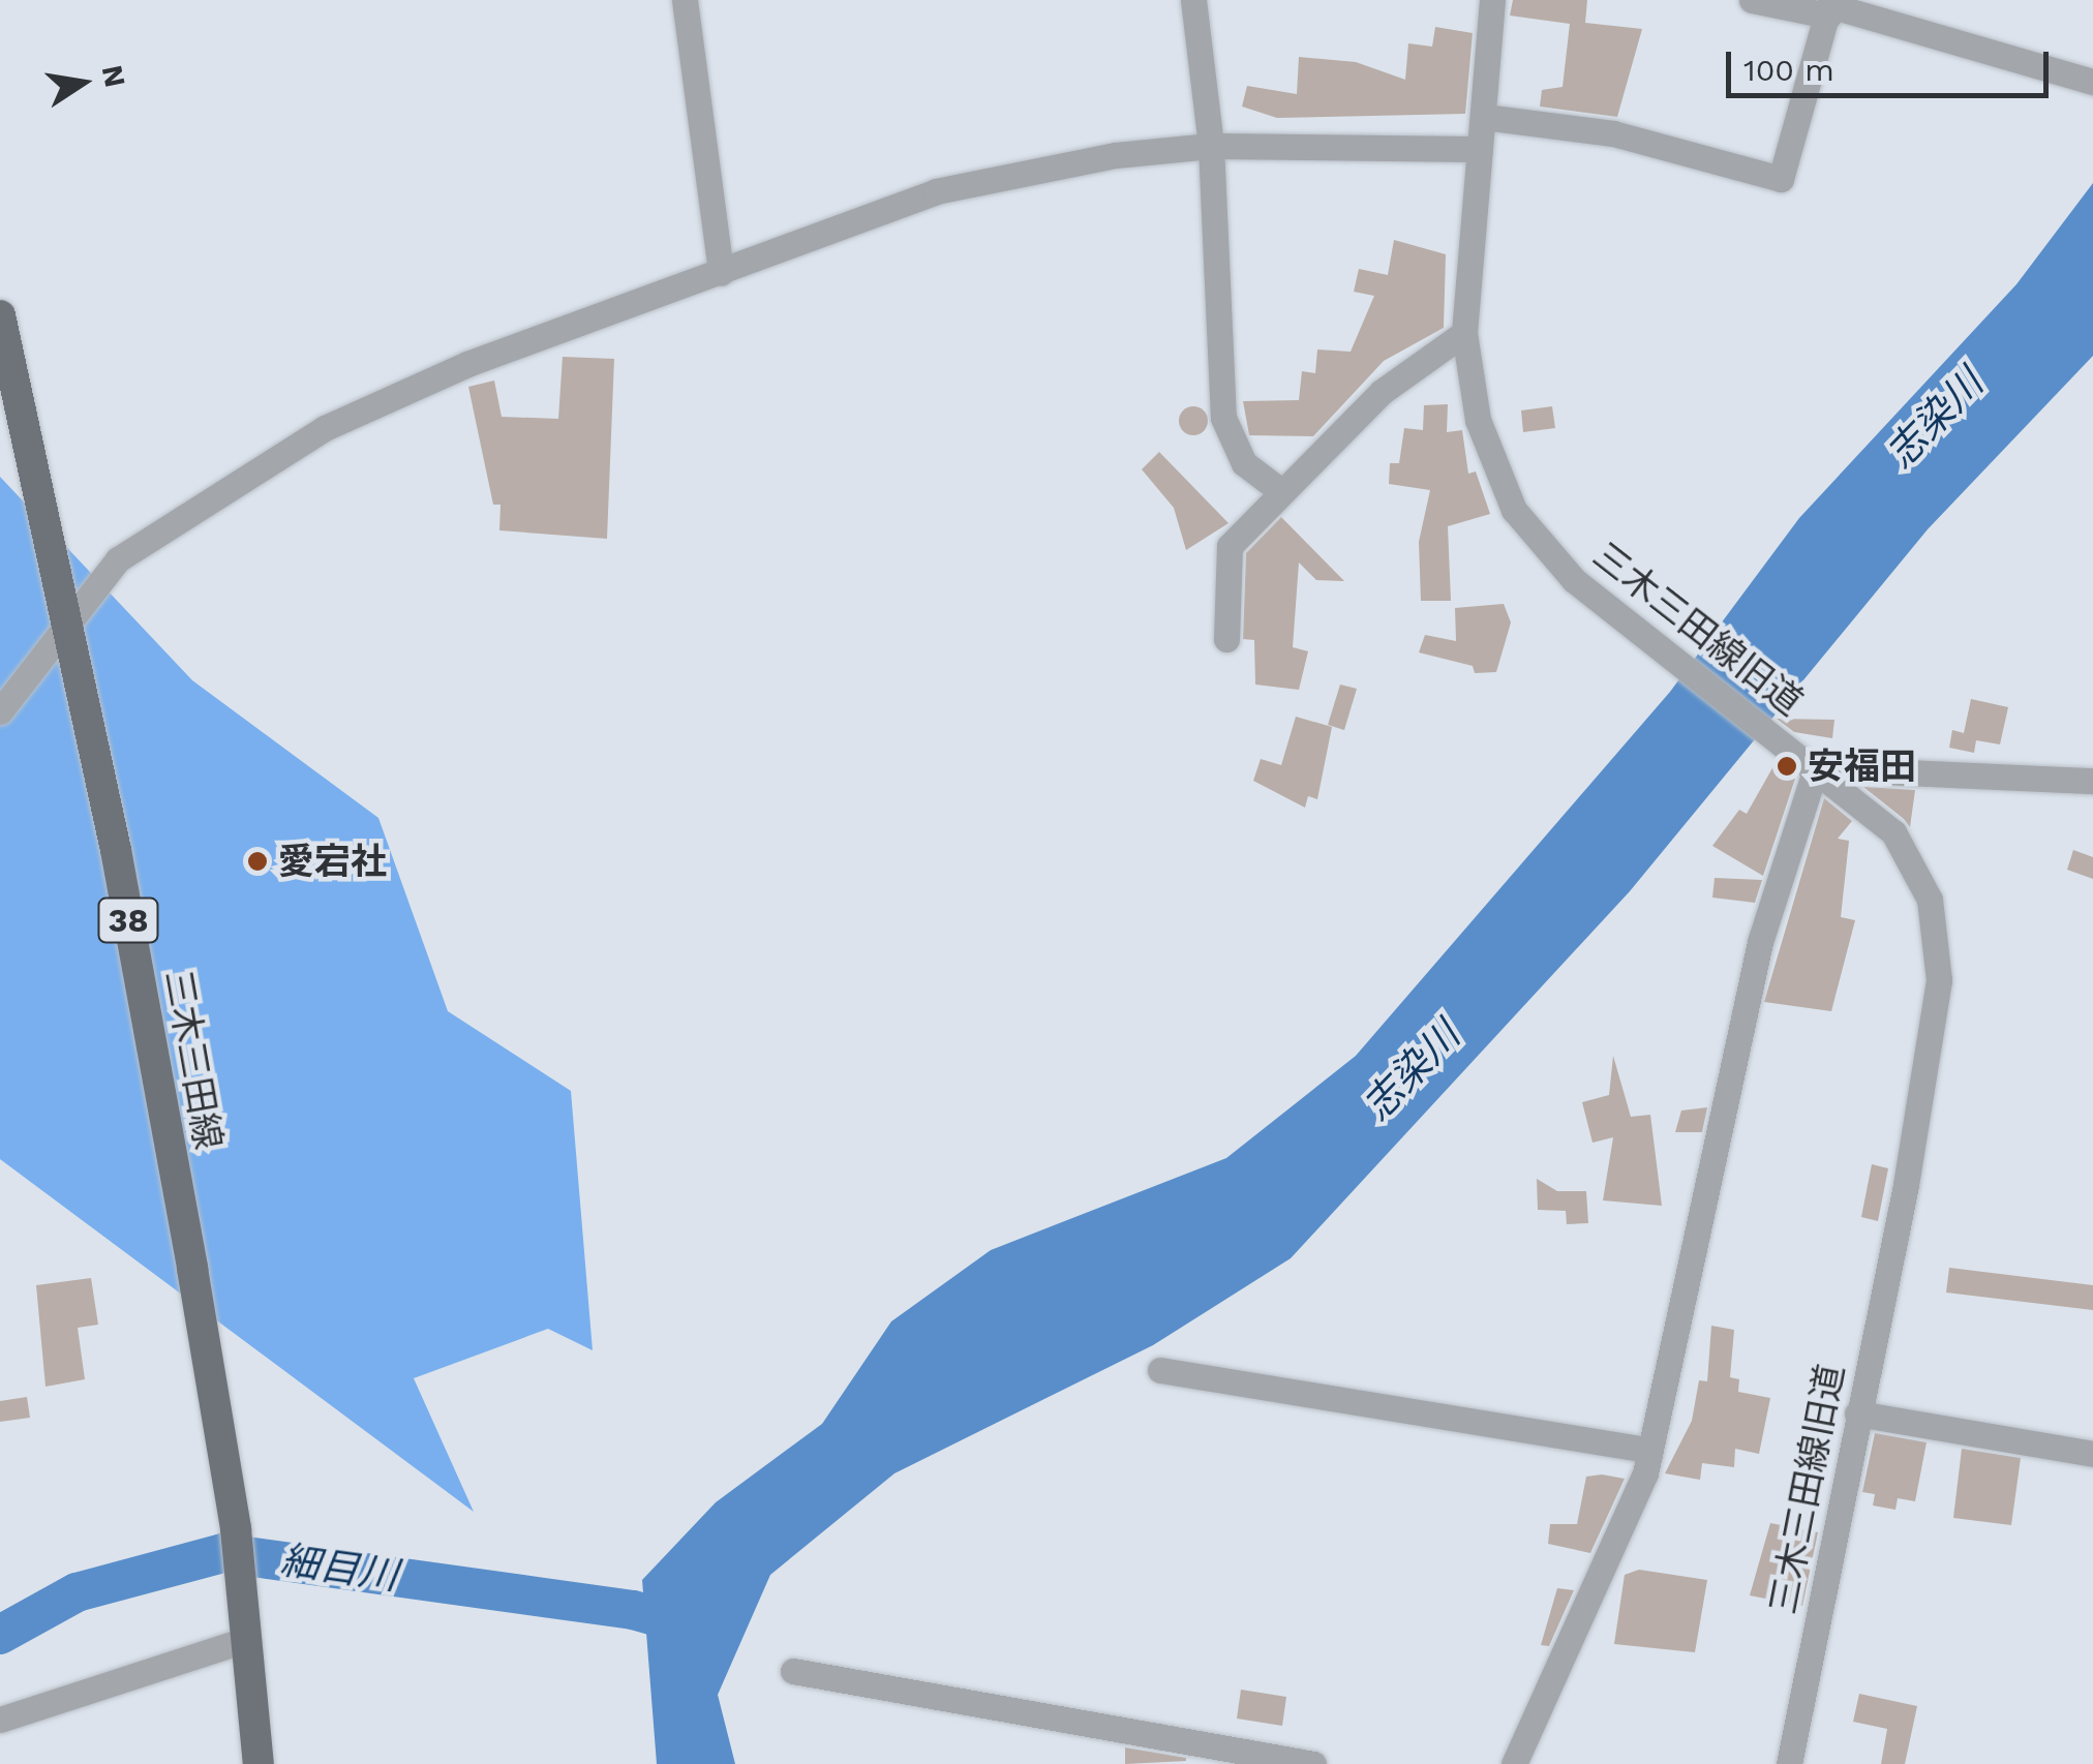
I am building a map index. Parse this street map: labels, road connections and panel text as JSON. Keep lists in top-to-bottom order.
{
  "streets": {
    "main road": ["38", "三木三田線"],
    "street": ["三木三田線旧道"]
  },
  "water": ["志染川", "細目川"],
  "places": ["安福田", "愛宕社"],
  "scale_bar": "100 m",
  "north": "right"
}
